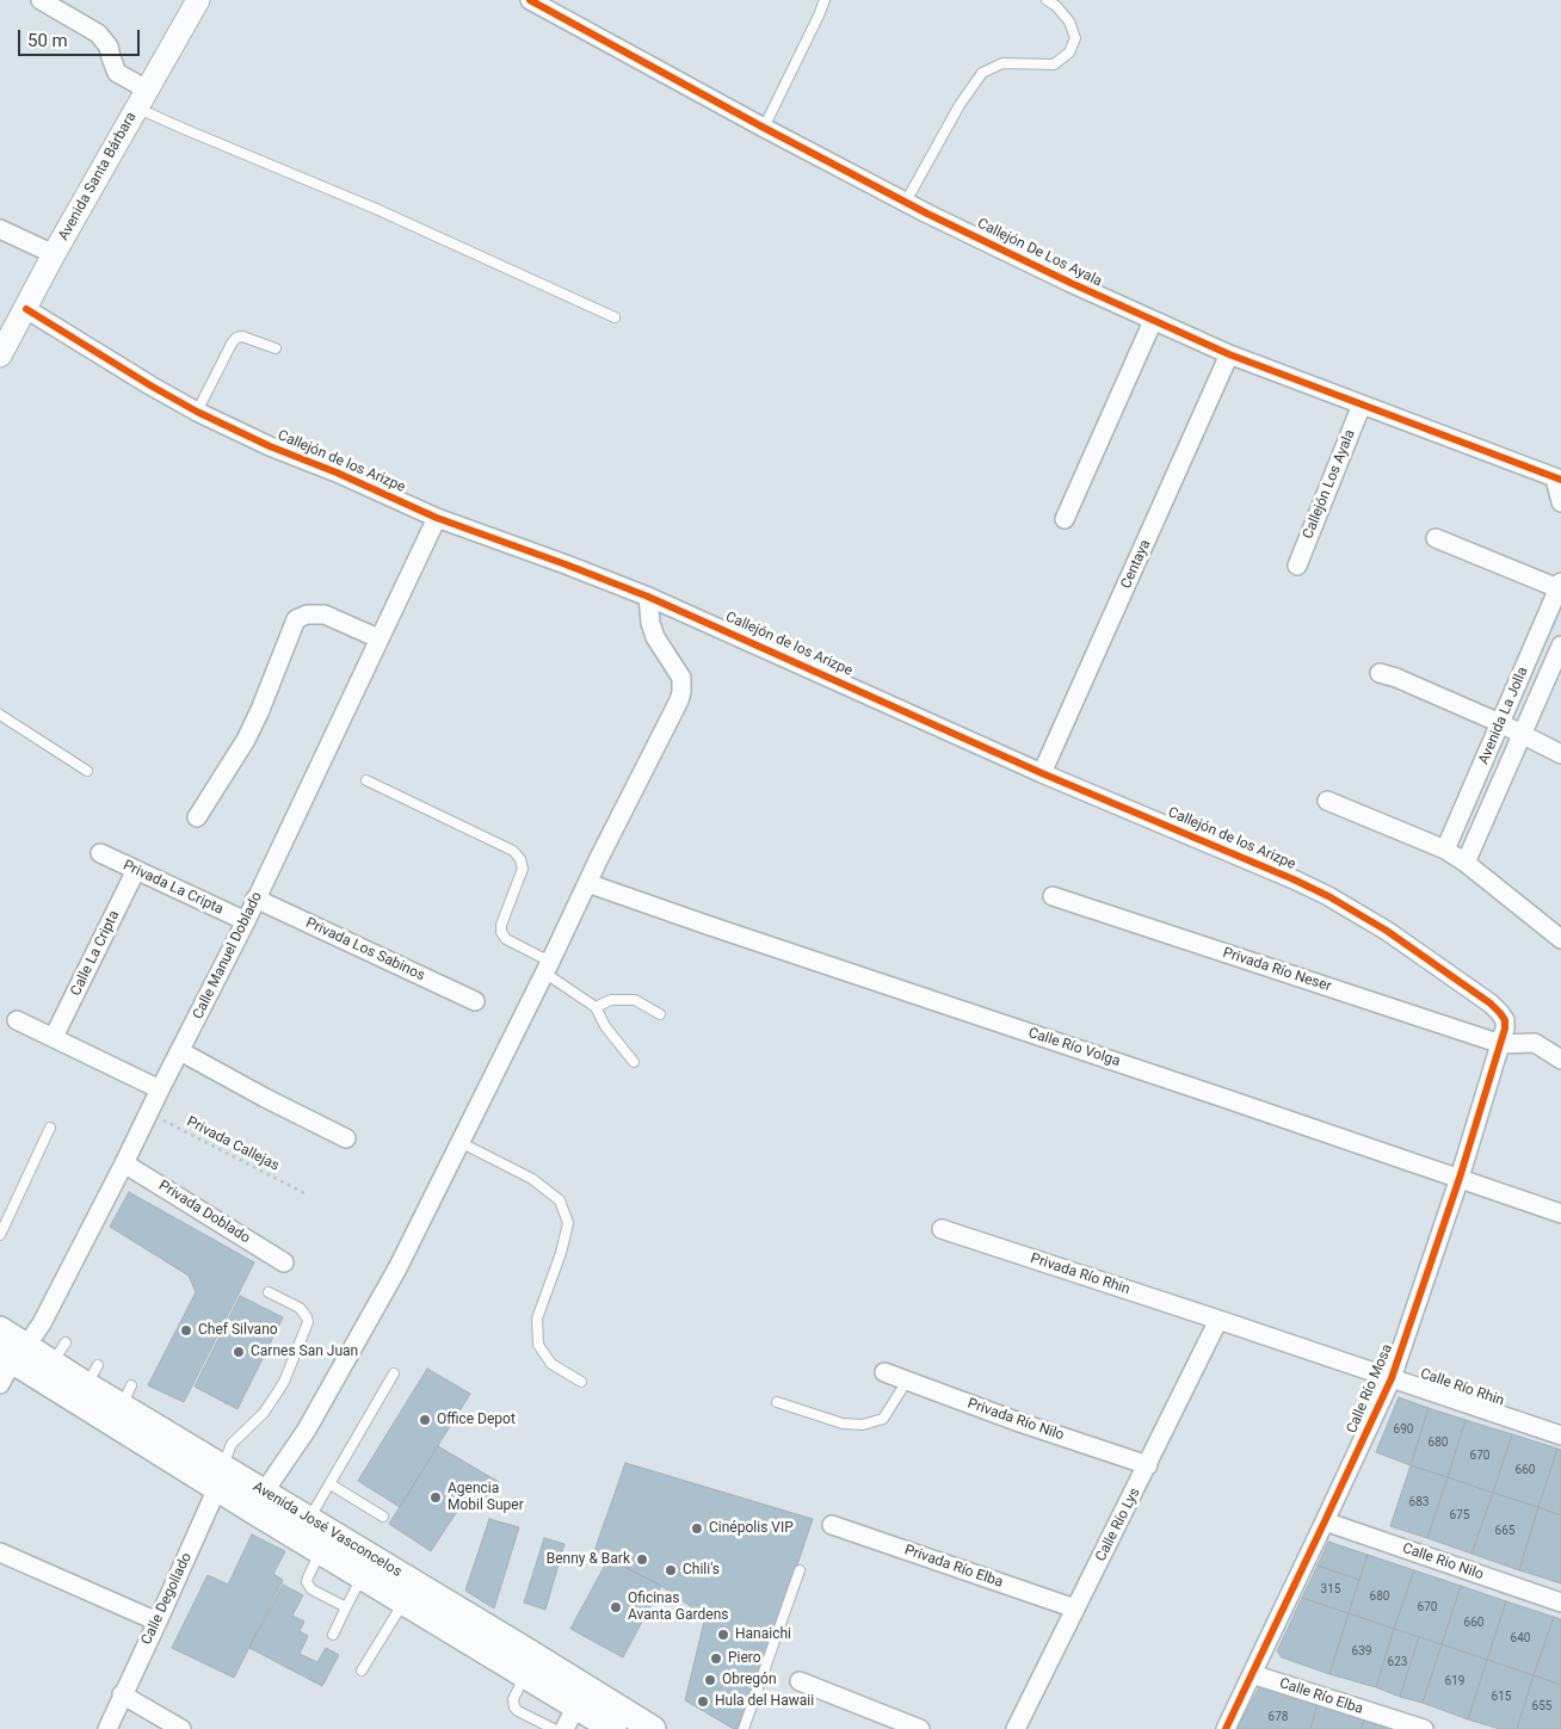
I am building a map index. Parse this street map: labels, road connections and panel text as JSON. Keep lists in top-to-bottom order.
{
  "streets": {
    "main road": ["Avenida José Vasconcelos"],
    "street": [
      "Avenida Santa Bárbara",
      "Callejón De Los Ayala",
      "Callejón de los Arizpe",
      "Callejón Los Ayala",
      "Centaya",
      "Avenida La Jolla",
      "Privada La Cripta",
      "Privada Los Sabinos",
      "Calle La Cripta",
      "Calle Manuel Doblado",
      "Privada Río Neser",
      "Calle Río Volga",
      "Privada Doblado",
      "Privada Río Rhin",
      "Calle Río Rhin",
      "Calle Río Mosa",
      "Privada Río Nilo",
      "Calle Río Lys",
      "Calle Rio Nilo",
      "Privada Río Elba",
      "Calle Degollado",
      "Calle Río Elba"
    ],
    "path": ["Privada Callejas"]
  },
  "crossings": [
    ["Avenida Santa Bárbara", "Callejón de los Arizpe"],
    ["Callejón De Los Ayala", "Callejón Los Ayala"],
    ["Callejón De Los Ayala", "Centaya"],
    ["Callejón de los Arizpe", "Centaya"],
    ["Callejón de los Arizpe", "Calle Manuel Doblado"],
    ["Callejón de los Arizpe", "Privada Río Neser"],
    ["Callejón de los Arizpe", "Calle Río Mosa"],
    ["Privada La Cripta", "Calle La Cripta"],
    ["Privada La Cripta", "Calle Manuel Doblado"],
    ["Privada Los Sabinos", "Calle Manuel Doblado"],
    ["Calle Manuel Doblado", "Privada Callejas"],
    ["Calle Manuel Doblado", "Privada Doblado"],
    ["Calle Manuel Doblado", "Avenida José Vasconcelos"],
    ["Privada Río Neser", "Calle Río Mosa"],
    ["Calle Río Volga", "Calle Río Mosa"],
    ["Privada Río Rhin", "Calle Río Rhin"],
    ["Privada Río Rhin", "Calle Río Lys"],
    ["Calle Río Rhin", "Calle Río Mosa"],
    ["Calle Río Rhin", "Calle Río Lys"],
    ["Calle Río Mosa", "Calle Rio Nilo"],
    ["Calle Río Mosa", "Calle Río Elba"],
    ["Privada Río Nilo", "Calle Río Lys"],
    ["Calle Río Lys", "Privada Río Elba"],
    ["Avenida José Vasconcelos", "Calle Degollado"]
  ],
  "places": [
    "Chef Silvano",
    "Carnes San Juan",
    "Office Depot",
    "Agencia Mobil Super",
    "Cinépolis VIP",
    "Benny & Bark",
    "Chili's",
    "Oficinas Avanta Gardens",
    "Hanaichi",
    "Piero",
    "Obregón",
    "Hula del Hawaii"
  ],
  "house_numbers": [
    "690",
    "680",
    "670",
    "660",
    "683",
    "675",
    "665",
    "315",
    "680",
    "670",
    "660",
    "640",
    "639",
    "623",
    "619",
    "615",
    "655",
    "678"
  ],
  "scale_bar": "50 m"
}
